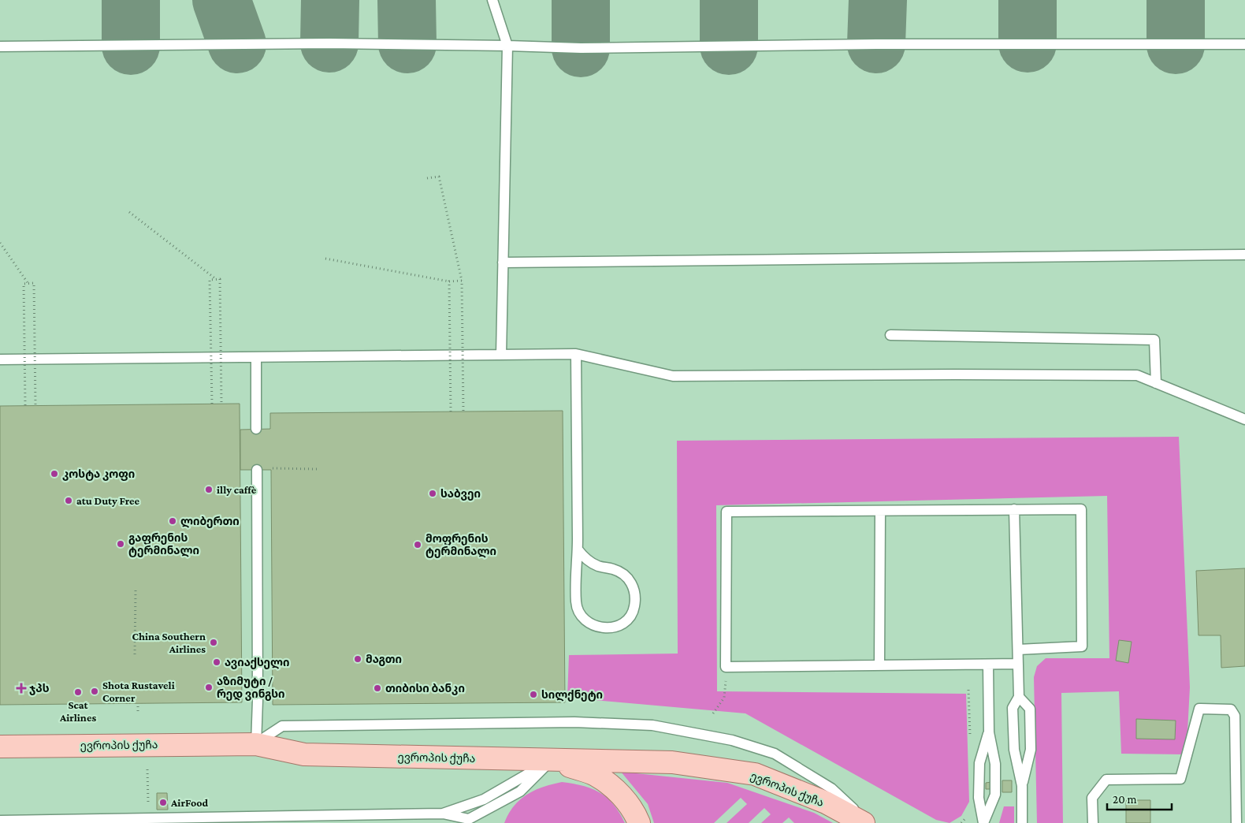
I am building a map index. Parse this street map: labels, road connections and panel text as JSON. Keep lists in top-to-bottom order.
{
  "streets": {
    "main road": ["ევროპის ქუჩა"]
  },
  "places": {
    "other": [
      "კოსტა კოფი",
      "illy caffè",
      "საბვეი",
      "atu Duty Free",
      "ლიბერთი",
      "გაფრენის ტერმინალი",
      "მოფრენის ტერმინალი",
      "China Southern Airlines",
      "მაგთი",
      "ავიაქსელი",
      "აზიმუტი / რედ ვინგსი",
      "თიბისი ბანკი",
      "Shota Rustaveli Corner",
      "Scat Airlines",
      "სილქნეტი",
      "AirFood"
    ],
    "health": ["ჯპს"]
  },
  "scale_bar": "20 m"
}
